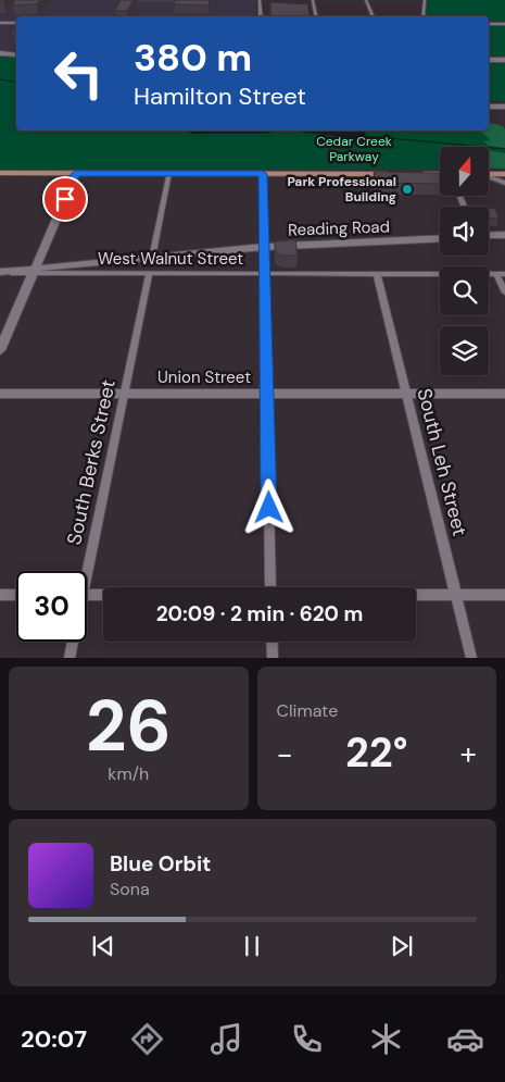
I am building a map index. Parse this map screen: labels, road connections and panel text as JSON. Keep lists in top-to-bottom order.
{
  "streets": {
    "street": [
      "Reading Road",
      "West Walnut Street",
      "Union Street",
      "South Berks Street",
      "South Leh Street"
    ]
  },
  "crossings": [
    ["Reading Road", "West Walnut Street"],
    ["West Walnut Street", "South Berks Street"],
    ["West Walnut Street", "South Leh Street"],
    ["Union Street", "South Berks Street"],
    ["Union Street", "South Leh Street"]
  ],
  "parks": ["Cedar Creek Parkway"],
  "places": ["Park Professional Building"],
  "north": "top",
  "page": {
    "turn": ["380 m", "Hamilton Street"],
    "limit": "30",
    "trip": "20:09 · 2 min · 620 m",
    "tile": [
      ["26", "km/h"],
      "Climate"
    ],
    "heat": ["−", "22°", "+"],
    "song": ["Blue Orbit", "Sona"],
    "tabs": "20:07"
  }
}
